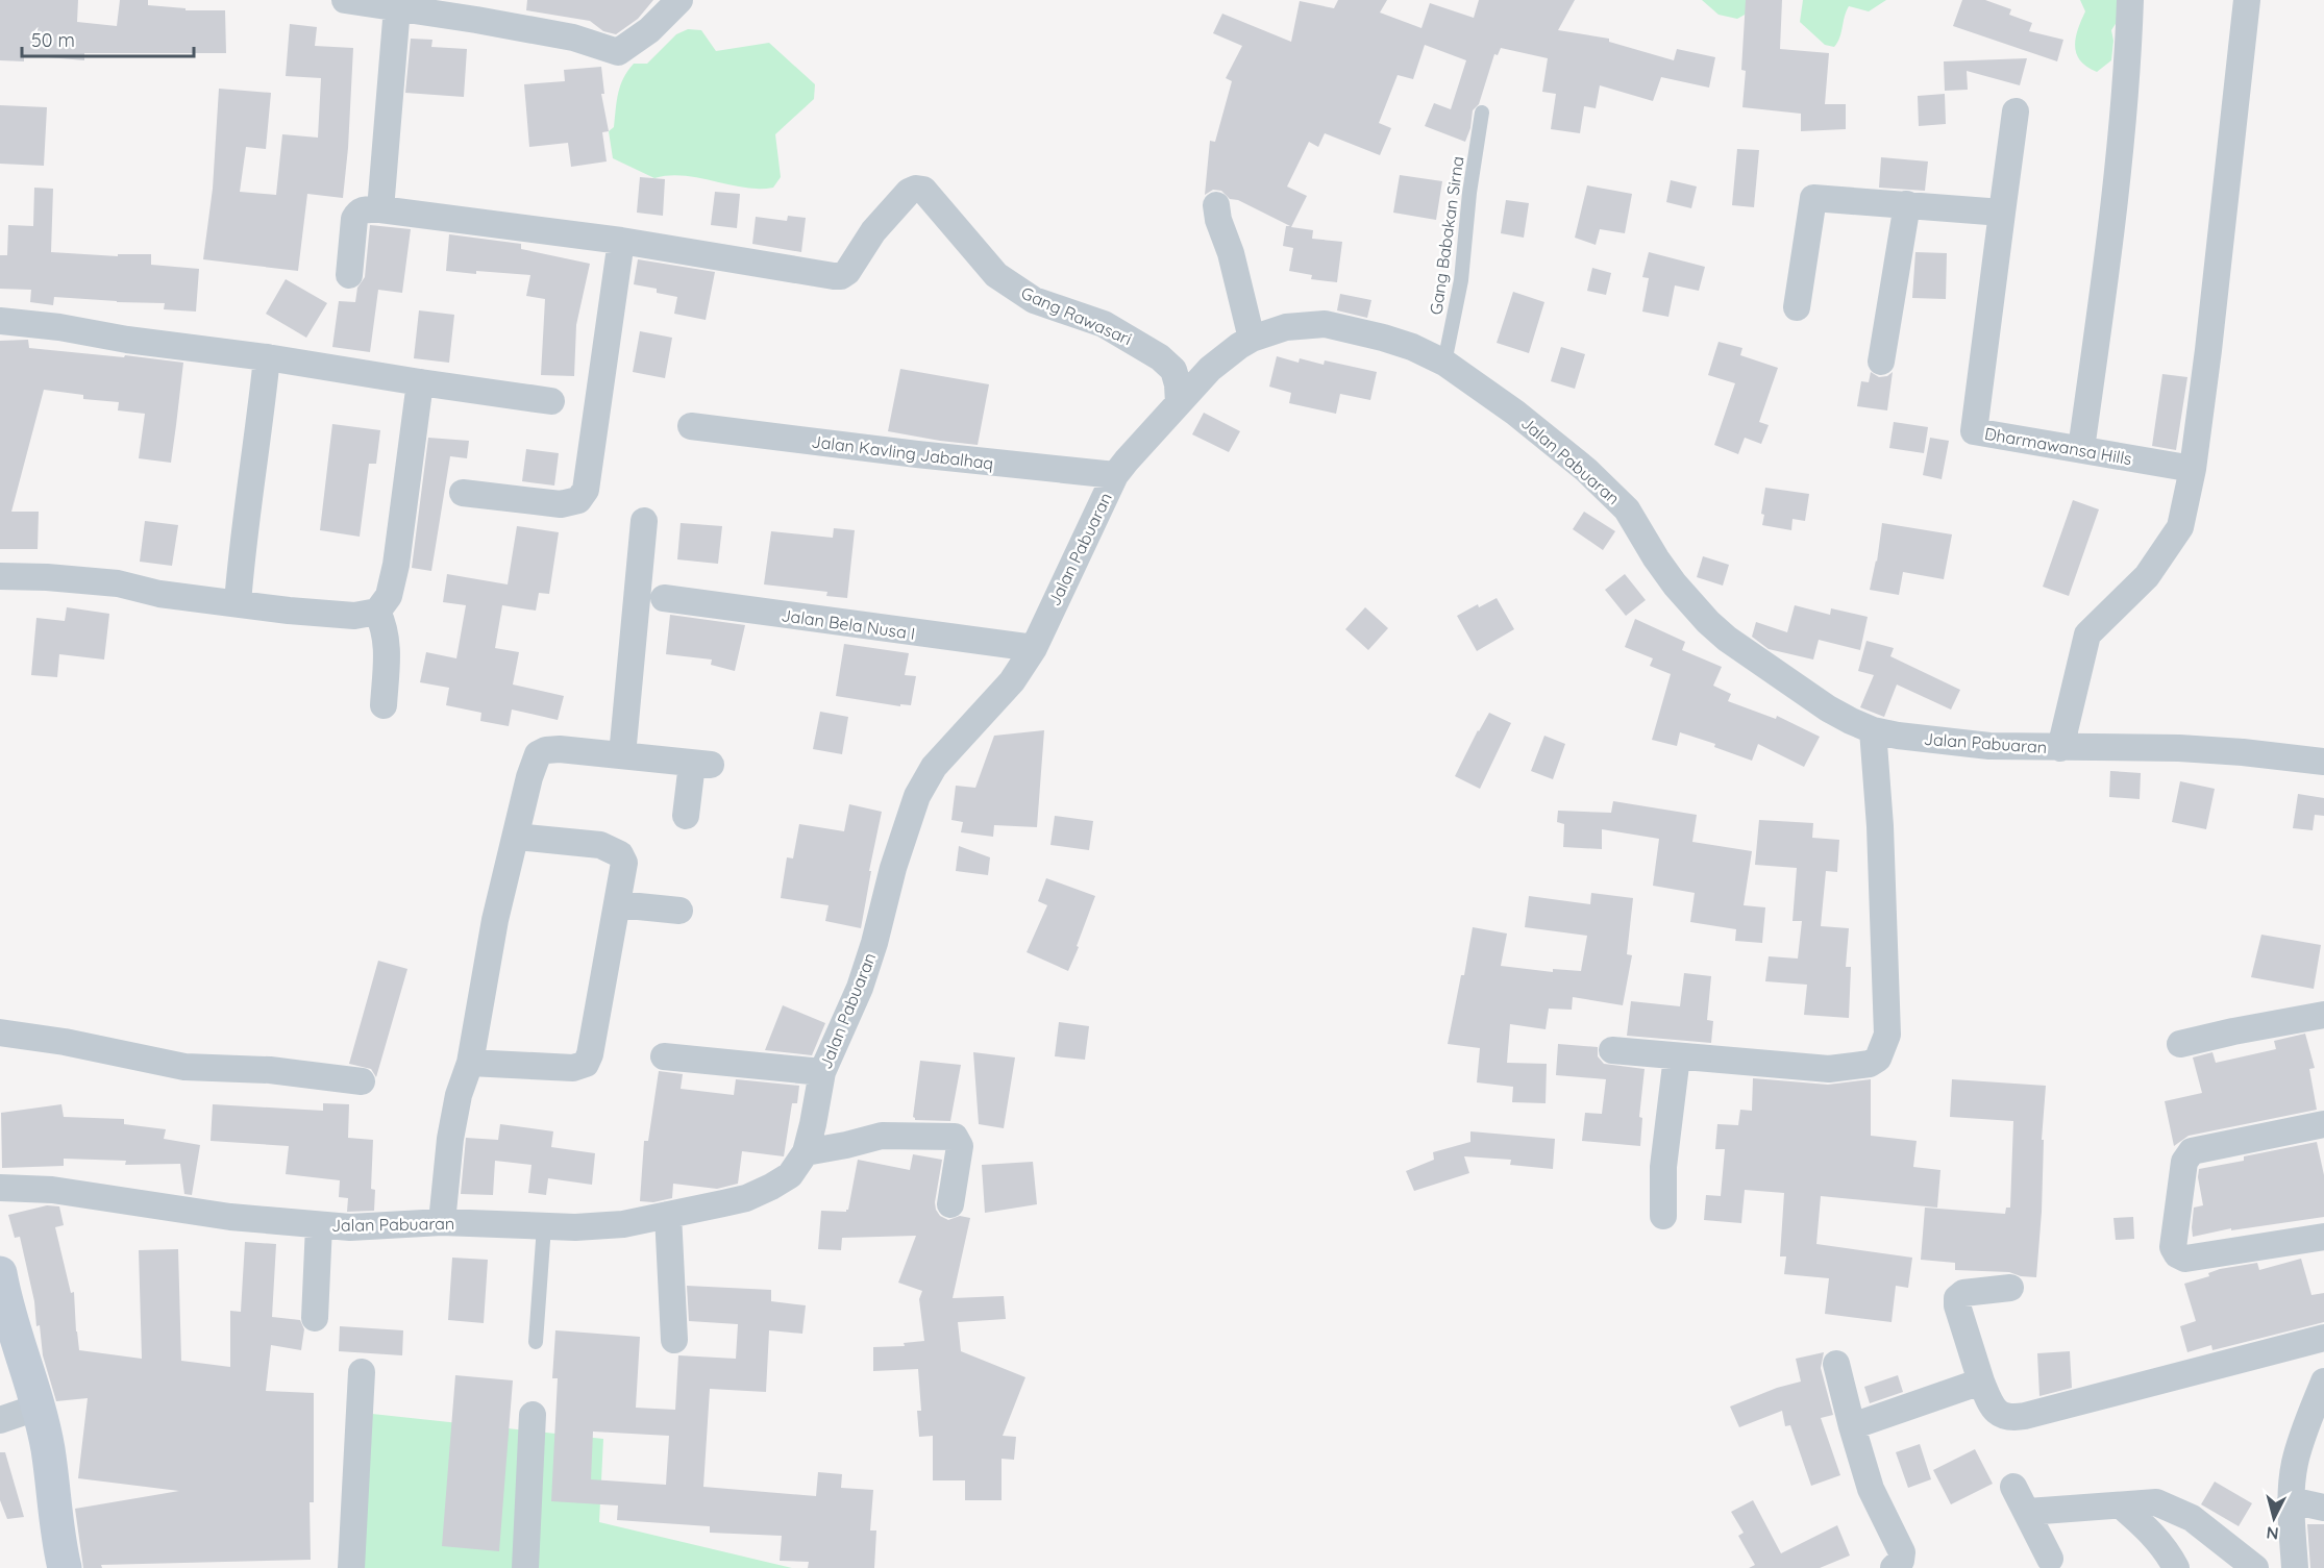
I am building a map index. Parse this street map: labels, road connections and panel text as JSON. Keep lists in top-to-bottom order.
{
  "streets": {
    "street": [
      "Gang Rawasari",
      "Dharmawansa Hills",
      "Jalan Kavling Jabalhaq",
      "Jalan Pabuaran",
      "Jalan Bela Nusa I"
    ],
    "lane": ["Gang Babakan Sirna"]
  },
  "crossings": [
    ["Gang Babakan Sirna", "Jalan Pabuaran"],
    ["Gang Rawasari", "Jalan Pabuaran"],
    ["Jalan Kavling Jabalhaq", "Jalan Pabuaran"],
    ["Jalan Pabuaran", "Jalan Bela Nusa I"]
  ],
  "scale_bar": "50 m",
  "north": "bottom"
}
